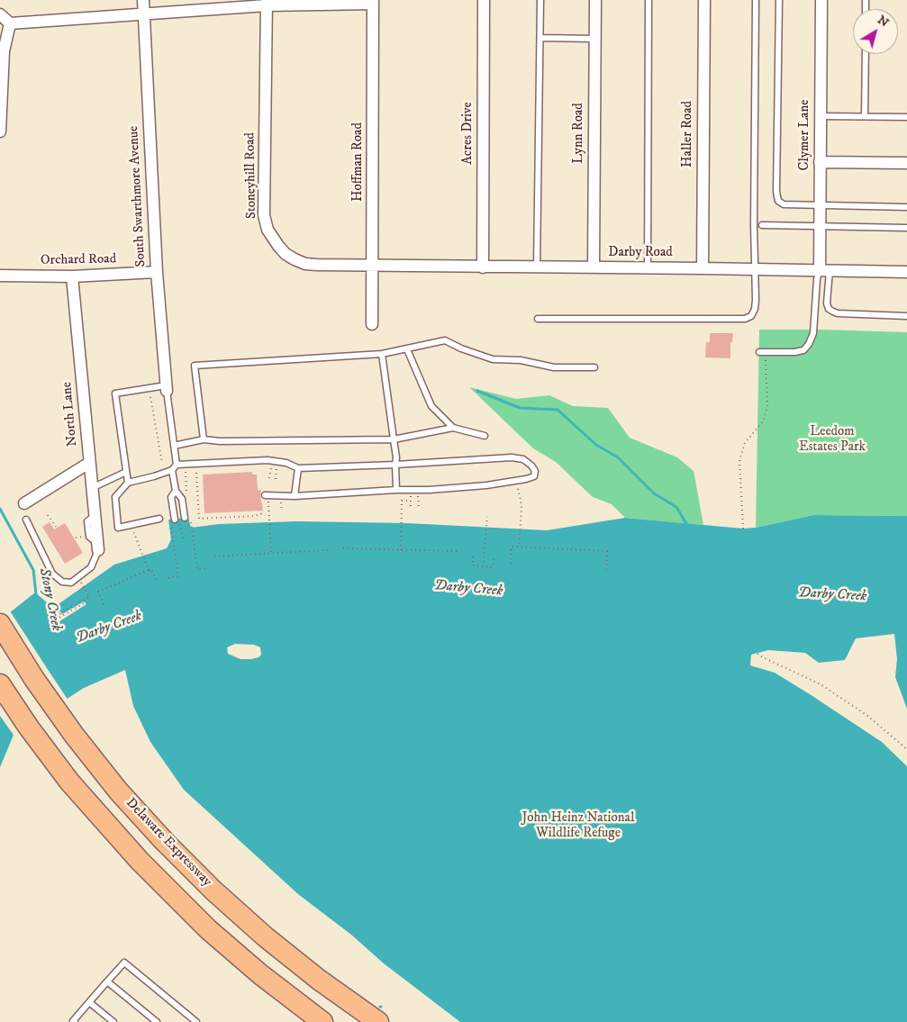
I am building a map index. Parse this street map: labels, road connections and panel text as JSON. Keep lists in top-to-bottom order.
{
  "streets": {
    "highway": ["Delaware Expressway"],
    "street": [
      "Acres Drive",
      "Lynn Road",
      "Haller Road",
      "Clymer Lane",
      "Hoffman Road",
      "Stoneyhill Road",
      "South Swarthmore Avenue",
      "Darby Road",
      "Orchard Road",
      "North Lane"
    ]
  },
  "crossings": [
    ["Acres Drive", "Darby Road"],
    ["Lynn Road", "Darby Road"],
    ["Haller Road", "Darby Road"],
    ["Clymer Lane", "Darby Road"],
    ["Hoffman Road", "Stoneyhill Road"],
    ["Hoffman Road", "Darby Road"],
    ["Stoneyhill Road", "Darby Road"],
    ["South Swarthmore Avenue", "Orchard Road"],
    ["Orchard Road", "North Lane"]
  ],
  "water": ["Darby Creek", "Stony Creek"],
  "parks": ["Leedom Estates Park", "John Heinz National Wildlife Refuge"],
  "north": "top right"
}
